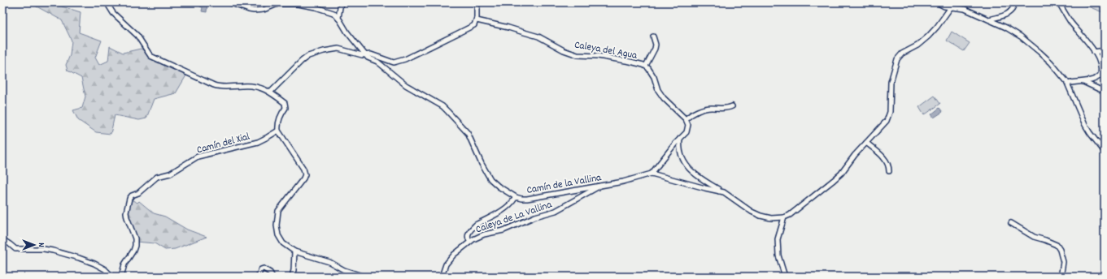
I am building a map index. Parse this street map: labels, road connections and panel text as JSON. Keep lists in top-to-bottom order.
{
  "streets": {
    "street": [
      "Caleya del Agua",
      "Camín del Xial",
      "Camín de la Vallina",
      "Caleya de La Vallina"
    ]
  },
  "crossings": [
    ["Camín de la Vallina", "Caleya de La Vallina"]
  ],
  "north": "right"
}
